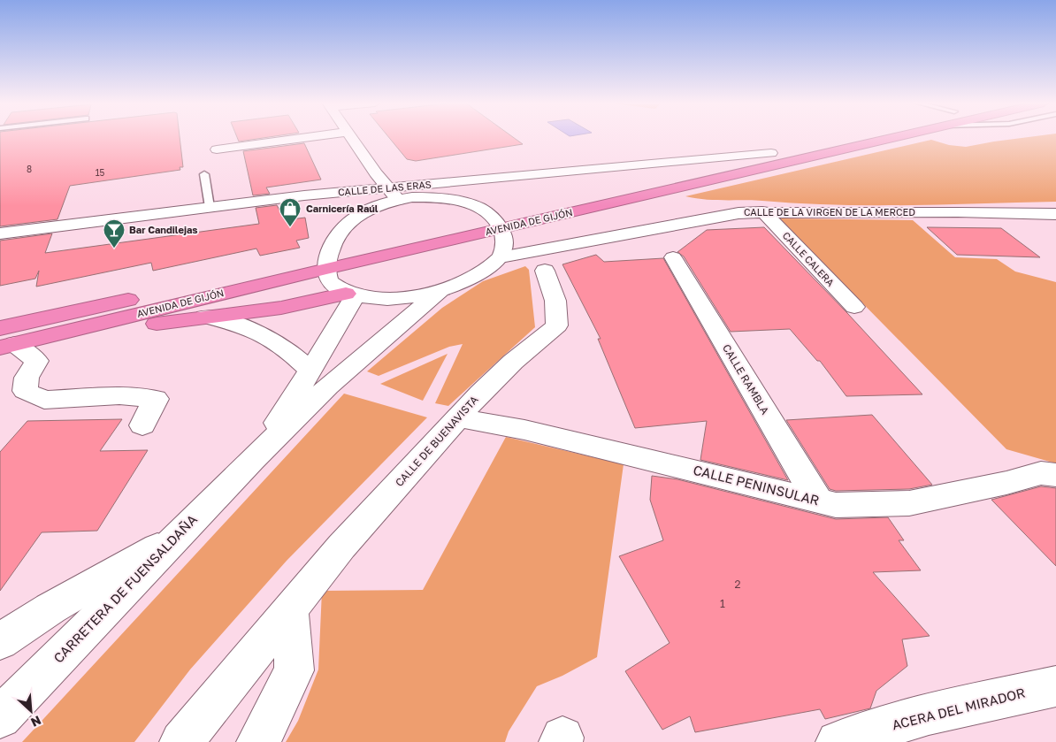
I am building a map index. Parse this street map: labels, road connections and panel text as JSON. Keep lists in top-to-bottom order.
{
  "streets": {
    "highway": ["AVENIDA DE GIJÓN"],
    "street": [
      "CALLE DE LAS ERAS",
      "CALLE DE LA VIRGEN DE LA MERCED",
      "CALLE CALERA",
      "CALLE RAMBLA",
      "CALLE DE BUENAVISTA",
      "CALLE PENINSULAR",
      "CARRETERA DE FUENSALDAÑA",
      "ACERA DEL MIRADOR"
    ]
  },
  "crossings": [
    ["CALLE DE LAS ERAS", "AVENIDA DE GIJÓN"],
    ["CALLE DE LA VIRGEN DE LA MERCED", "CALLE CALERA"],
    ["CALLE RAMBLA", "CALLE PENINSULAR"],
    ["CALLE DE BUENAVISTA", "CALLE PENINSULAR"]
  ],
  "places": {
    "shop": ["Carnicería Raúl"],
    "bar": ["Bar Candilejas"]
  },
  "house_numbers": [
    "8",
    "15",
    "2",
    "1"
  ],
  "north": "bottom right"
}
